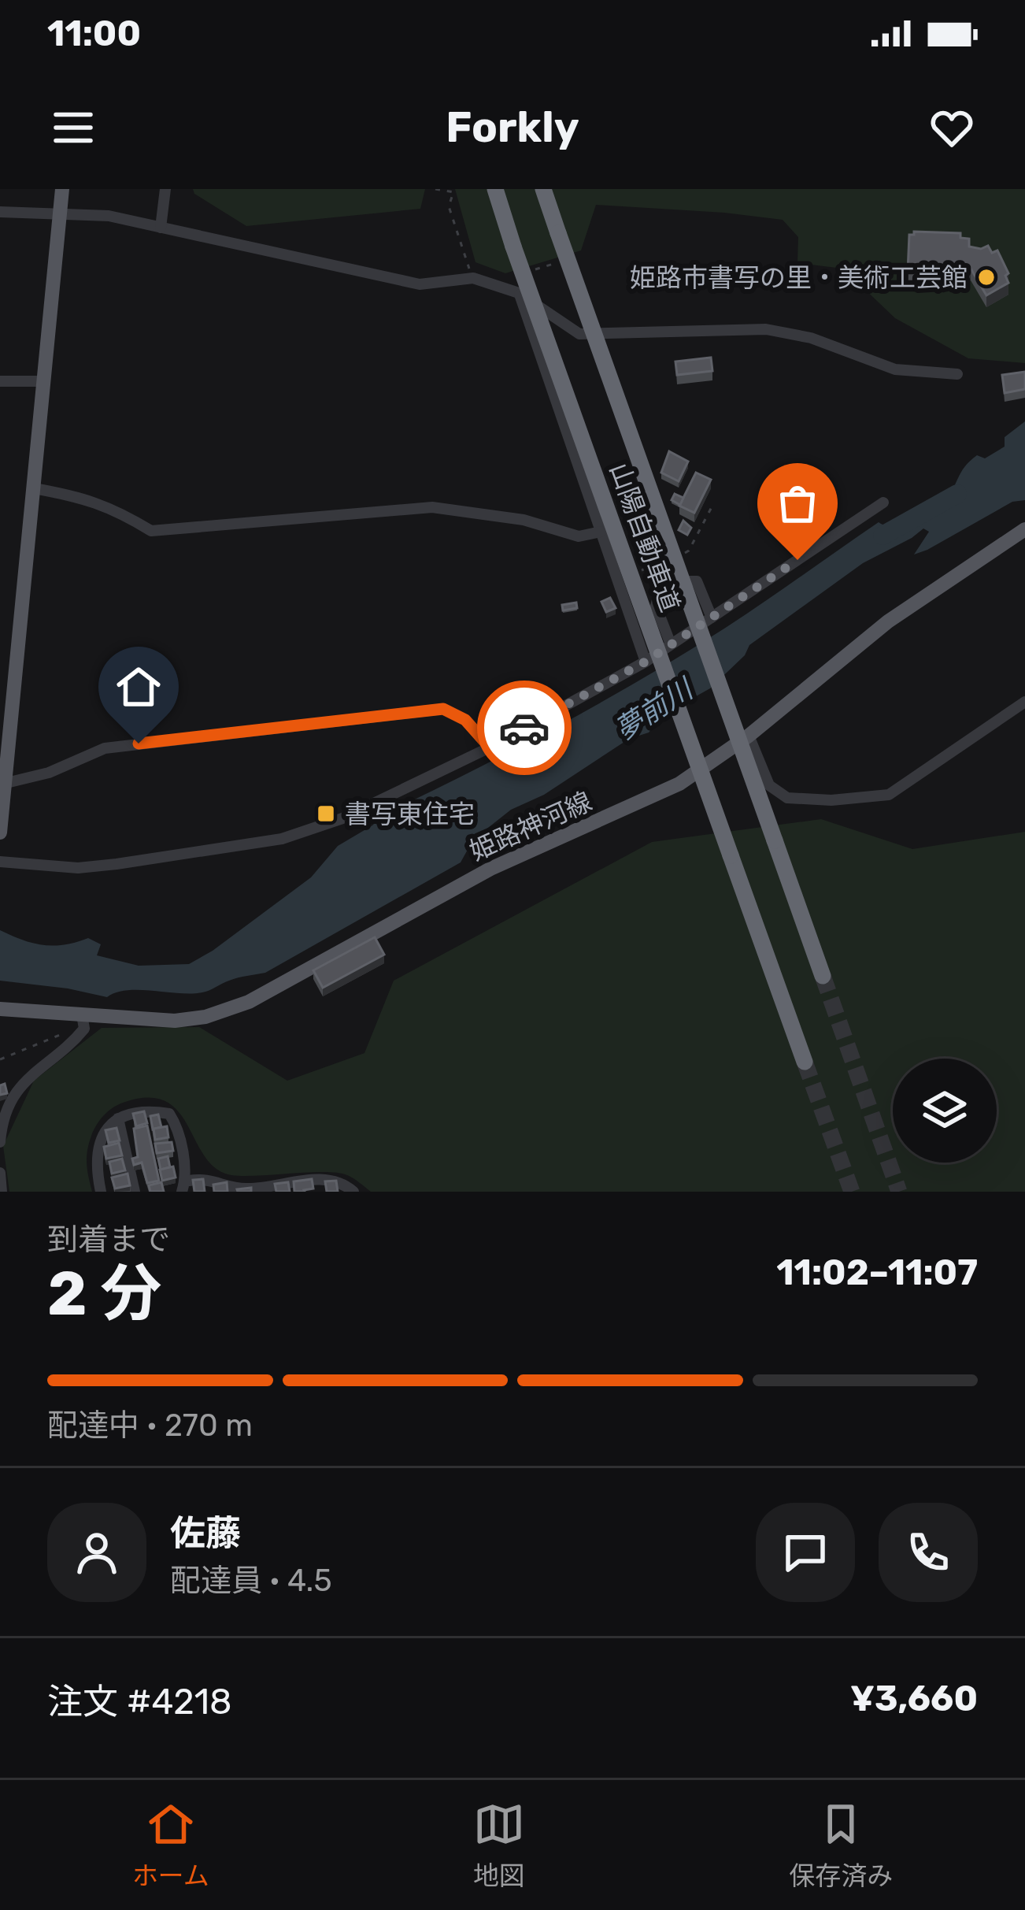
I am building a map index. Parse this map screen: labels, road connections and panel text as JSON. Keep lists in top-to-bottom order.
{
  "streets": {
    "highway": ["山陽自動車道"],
    "main road": ["姫路神河線"]
  },
  "water": ["夢前川"],
  "places": {
    "other": ["姫路市書写の里・美術工芸館"],
    "transit": ["書写東住宅"]
  },
  "page": {
    "status": "11:00",
    "header": "Forkly",
    "heading": ["2 分", "到着まで", "11:02–11:07"],
    "panel": [
      "佐藤",
      "配達員 · 4.5",
      "注文 #4218",
      "¥3,660"
    ],
    "bar": "配達中 · 270 m",
    "tabs": ["ホーム", "地図", "保存済み"]
  }
}
